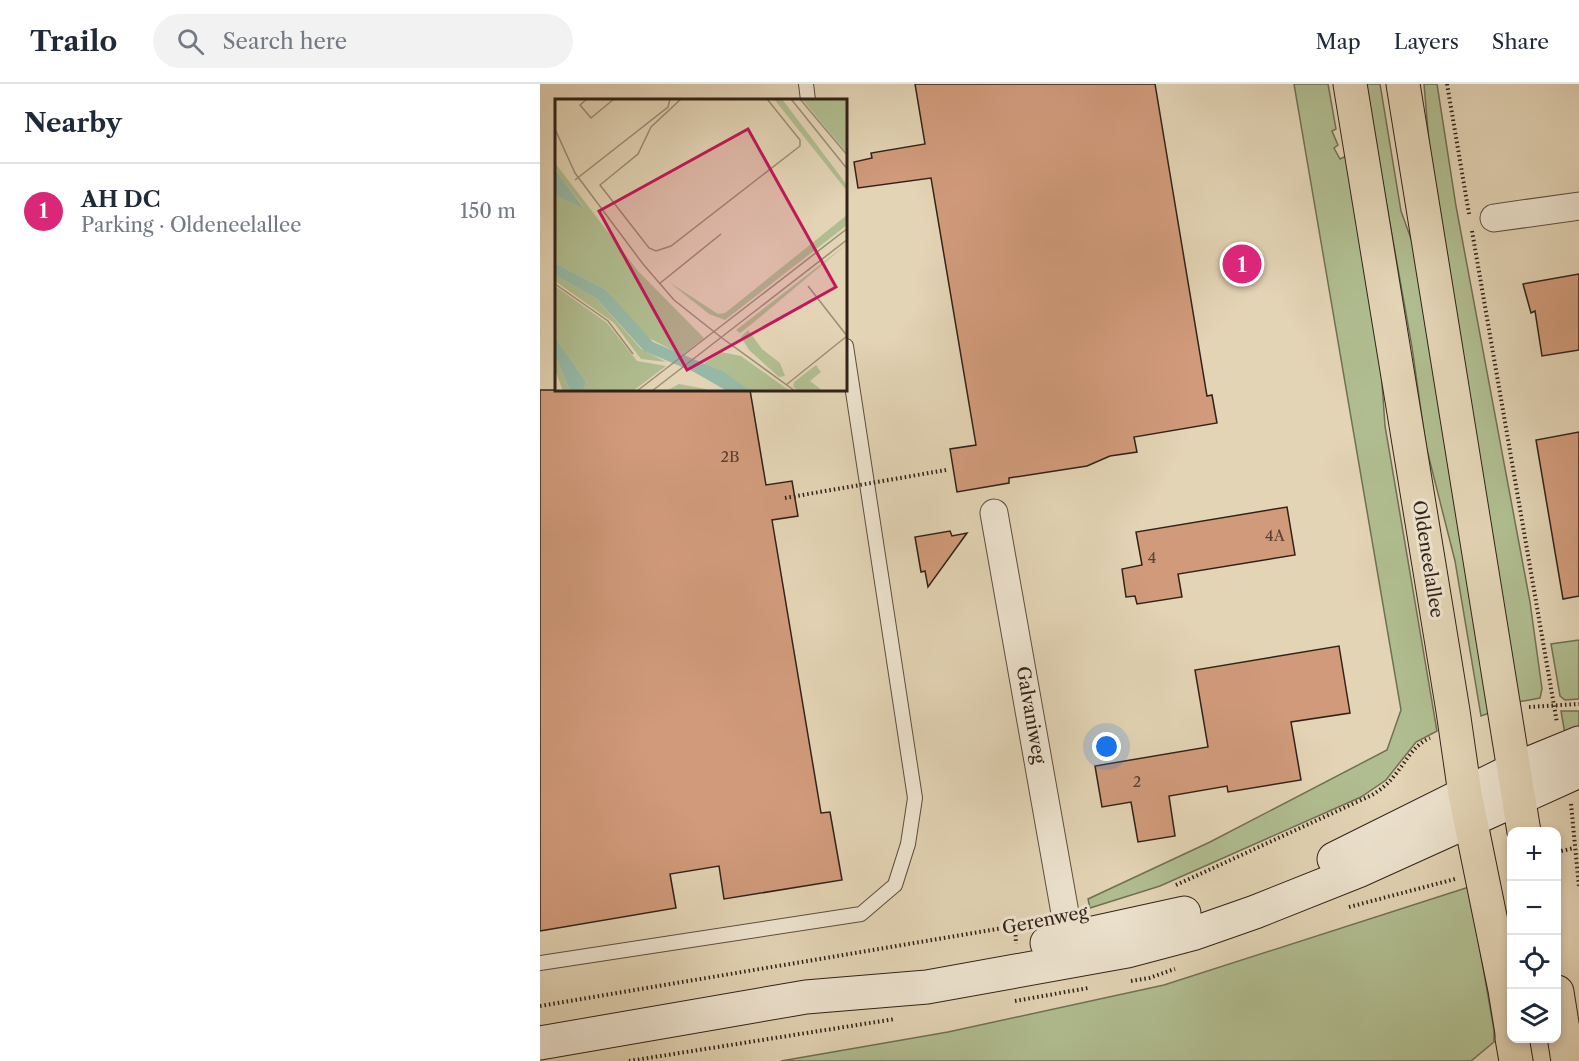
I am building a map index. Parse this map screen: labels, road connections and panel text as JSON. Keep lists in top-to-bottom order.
{
  "streets": {
    "main road": ["Oldeneelallee", "Gerenweg"],
    "street": ["Galvaniweg"]
  },
  "crossings": [
    ["Oldeneelallee", "Gerenweg"],
    ["Galvaniweg", "Gerenweg"]
  ],
  "house_numbers": [
    "2B",
    "4A",
    "4",
    "2"
  ],
  "page": {
    "header": "Trailo",
    "search": "Search here",
    "nav": ["Map", "Layers", "Share"],
    "heading": "Nearby",
    "list": [
      {
        "mark": "1",
        "name": "AH DC",
        "note": "Parking · Oldeneelallee",
        "value": "150 m"
      }
    ],
    "pins": "1",
    "map_buttons": ["+", "−"]
  }
}
